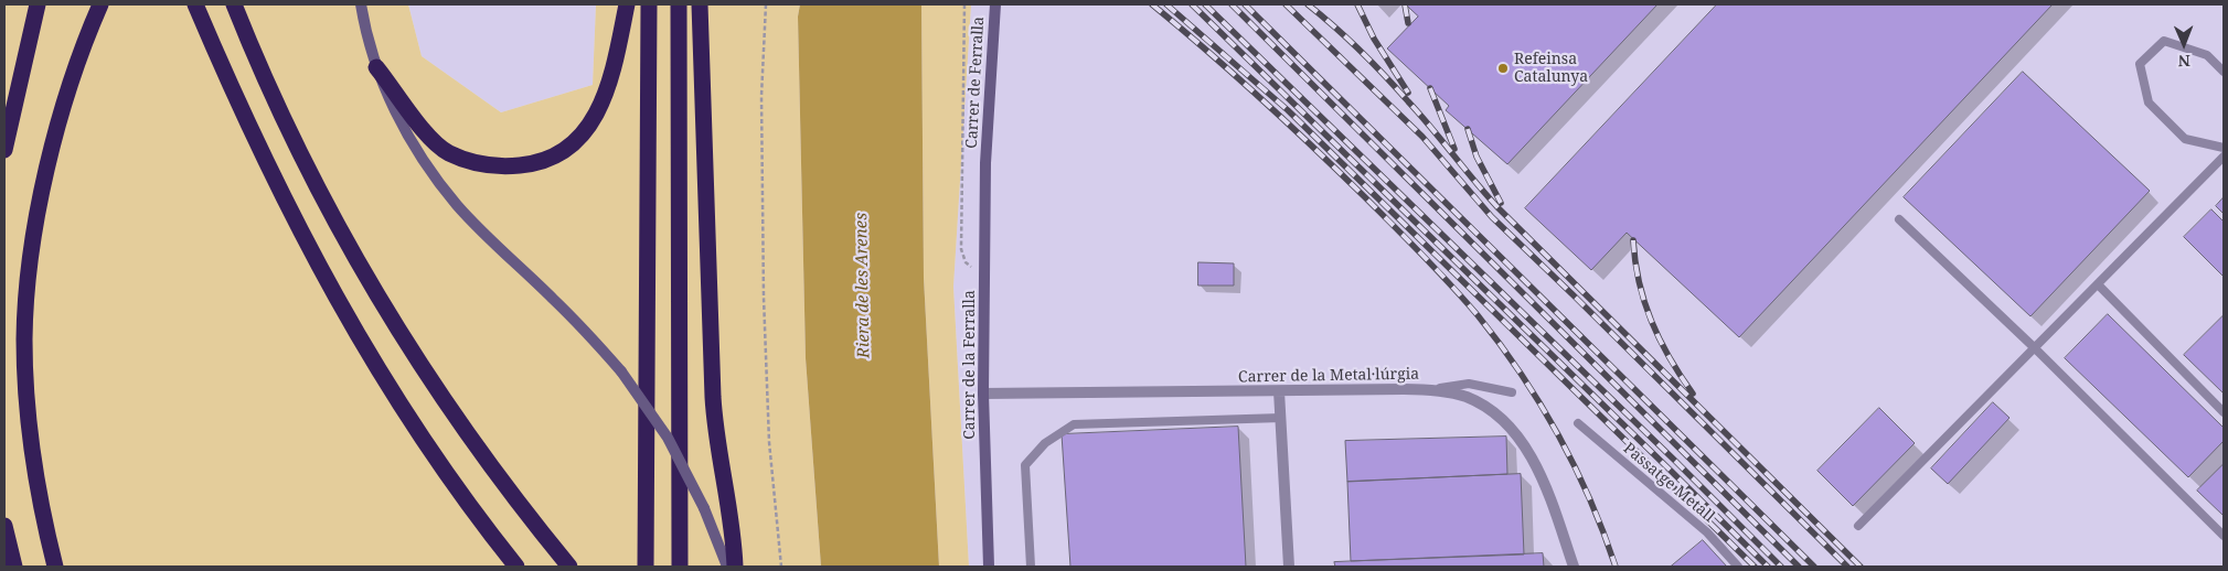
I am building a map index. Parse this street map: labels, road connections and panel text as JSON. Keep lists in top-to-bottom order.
{
  "streets": {
    "main road": ["Carrer de Ferralla", "Carrer de la Ferralla"],
    "street": ["Carrer de la Metal·lúrgia"],
    "lane": ["Passatge Metall"]
  },
  "crossings": [
    ["Carrer de Ferralla", "Carrer de la Ferralla"],
    ["Carrer de la Ferralla", "Carrer de la Metal·lúrgia"]
  ],
  "water": ["Riera de les Arenes"],
  "places": ["Refeinsa Catalunya"],
  "north": "bottom"
}
